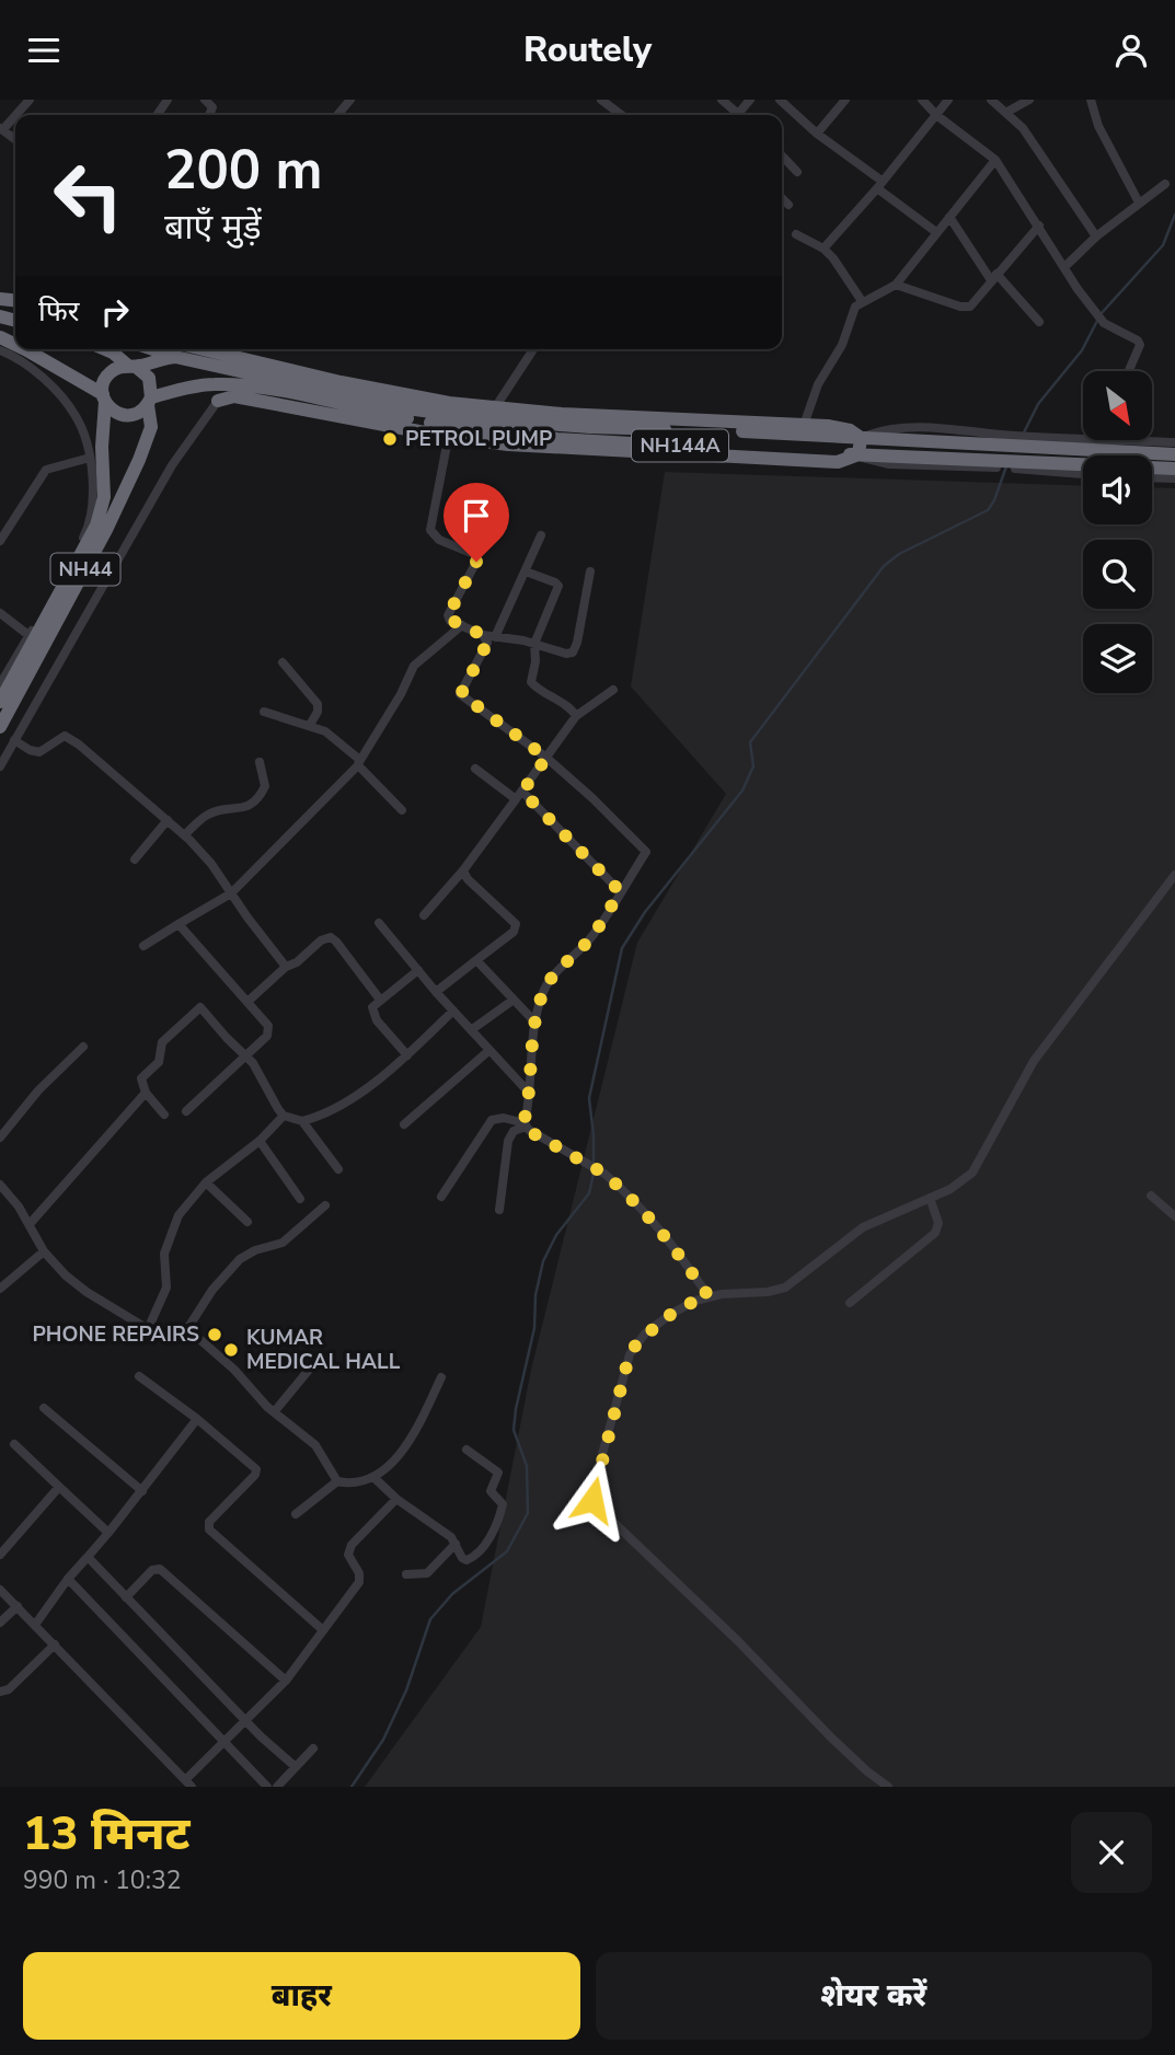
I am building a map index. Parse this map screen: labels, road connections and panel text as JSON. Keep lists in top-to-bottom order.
{
  "streets": {
    "highway": ["NH144A", "NH44"]
  },
  "crossings": [
    ["NH144A", "NH44"]
  ],
  "places": ["PETROL PUMP", "PHONE REPAIRS", "KUMAR MEDICAL HALL"],
  "north": "bottom right",
  "page": {
    "header": "Routely",
    "turn": ["200 m", "बाएँ मुड़ें"],
    "then": "फिर",
    "heading": ["13 मिनट", "990 m · 10:32"],
    "buttons": ["बाहर", "शेयर करें"]
  }
}
